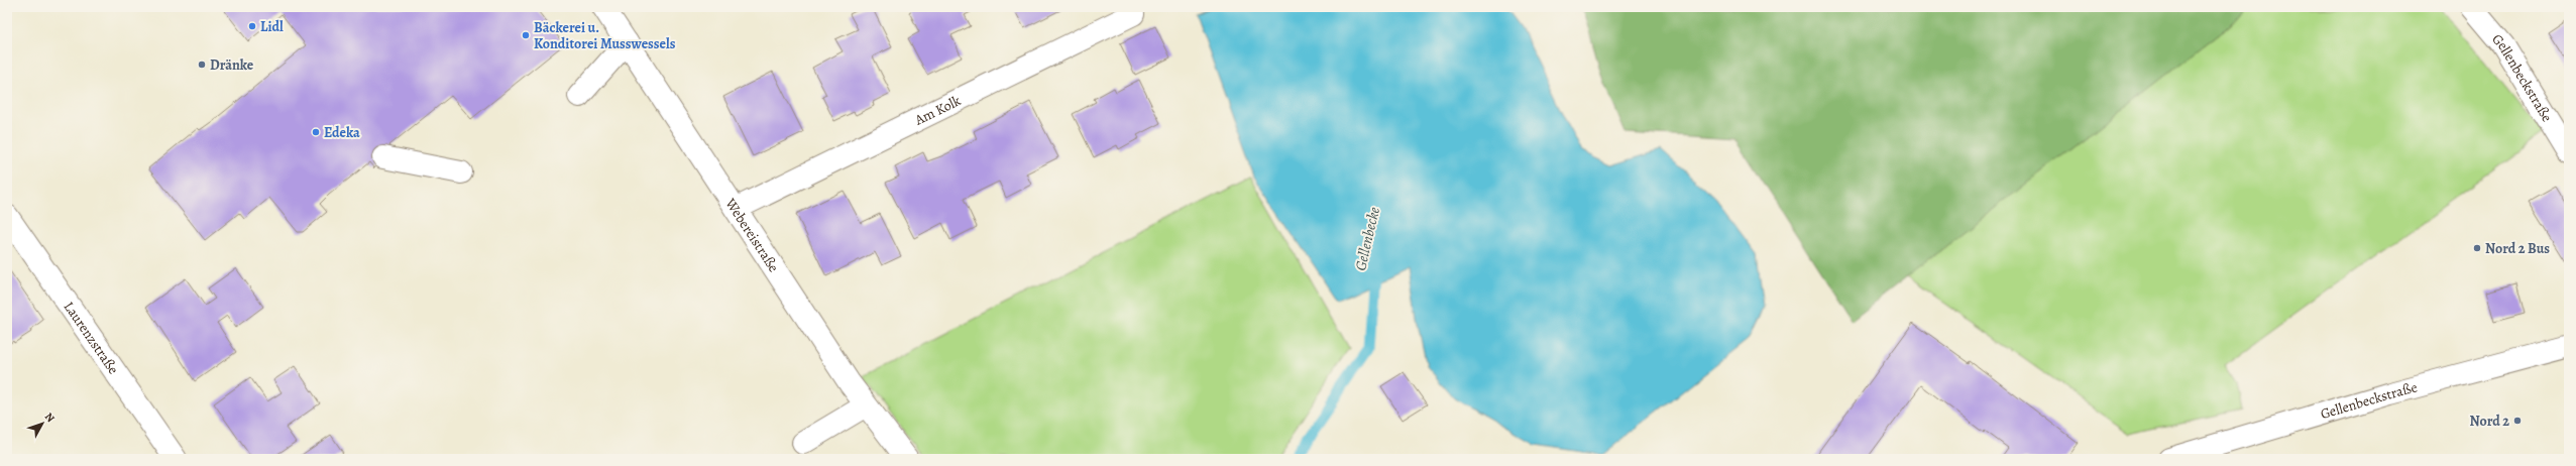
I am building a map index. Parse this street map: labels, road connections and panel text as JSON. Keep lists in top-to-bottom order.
{
  "streets": {
    "street": [
      "Gellenbeckstraße",
      "Am Kolk",
      "Webereistraße",
      "Laurenzstraße"
    ]
  },
  "crossings": [
    ["Am Kolk", "Webereistraße"]
  ],
  "water": ["Gellenbecke"],
  "places": [
    "Lidl",
    "Bäckerei u. Konditorei Musswessels",
    "Dränke",
    "Edeka",
    "Nord 2 Bus",
    "Nord 2"
  ],
  "north": "top right"
}
